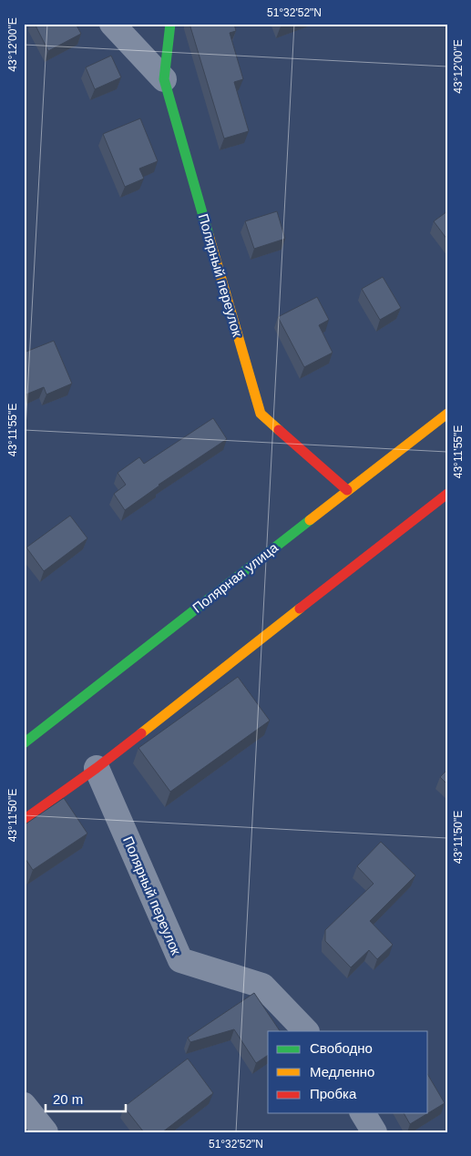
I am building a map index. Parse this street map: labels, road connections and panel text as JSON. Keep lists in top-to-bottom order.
{
  "streets": {
    "street": ["Полярный переулок", "Полярная улица"]
  },
  "crossings": [
    ["Полярный переулок", "Полярная улица"]
  ],
  "legend": ["Свободно", "Медленно", "Пробка"],
  "scale_bar": "20 m",
  "coordinates": [
    "51°32'52\"N",
    "43°12'00\"E",
    "43°11'55\"E",
    "43°11'50\"E"
  ]
}
